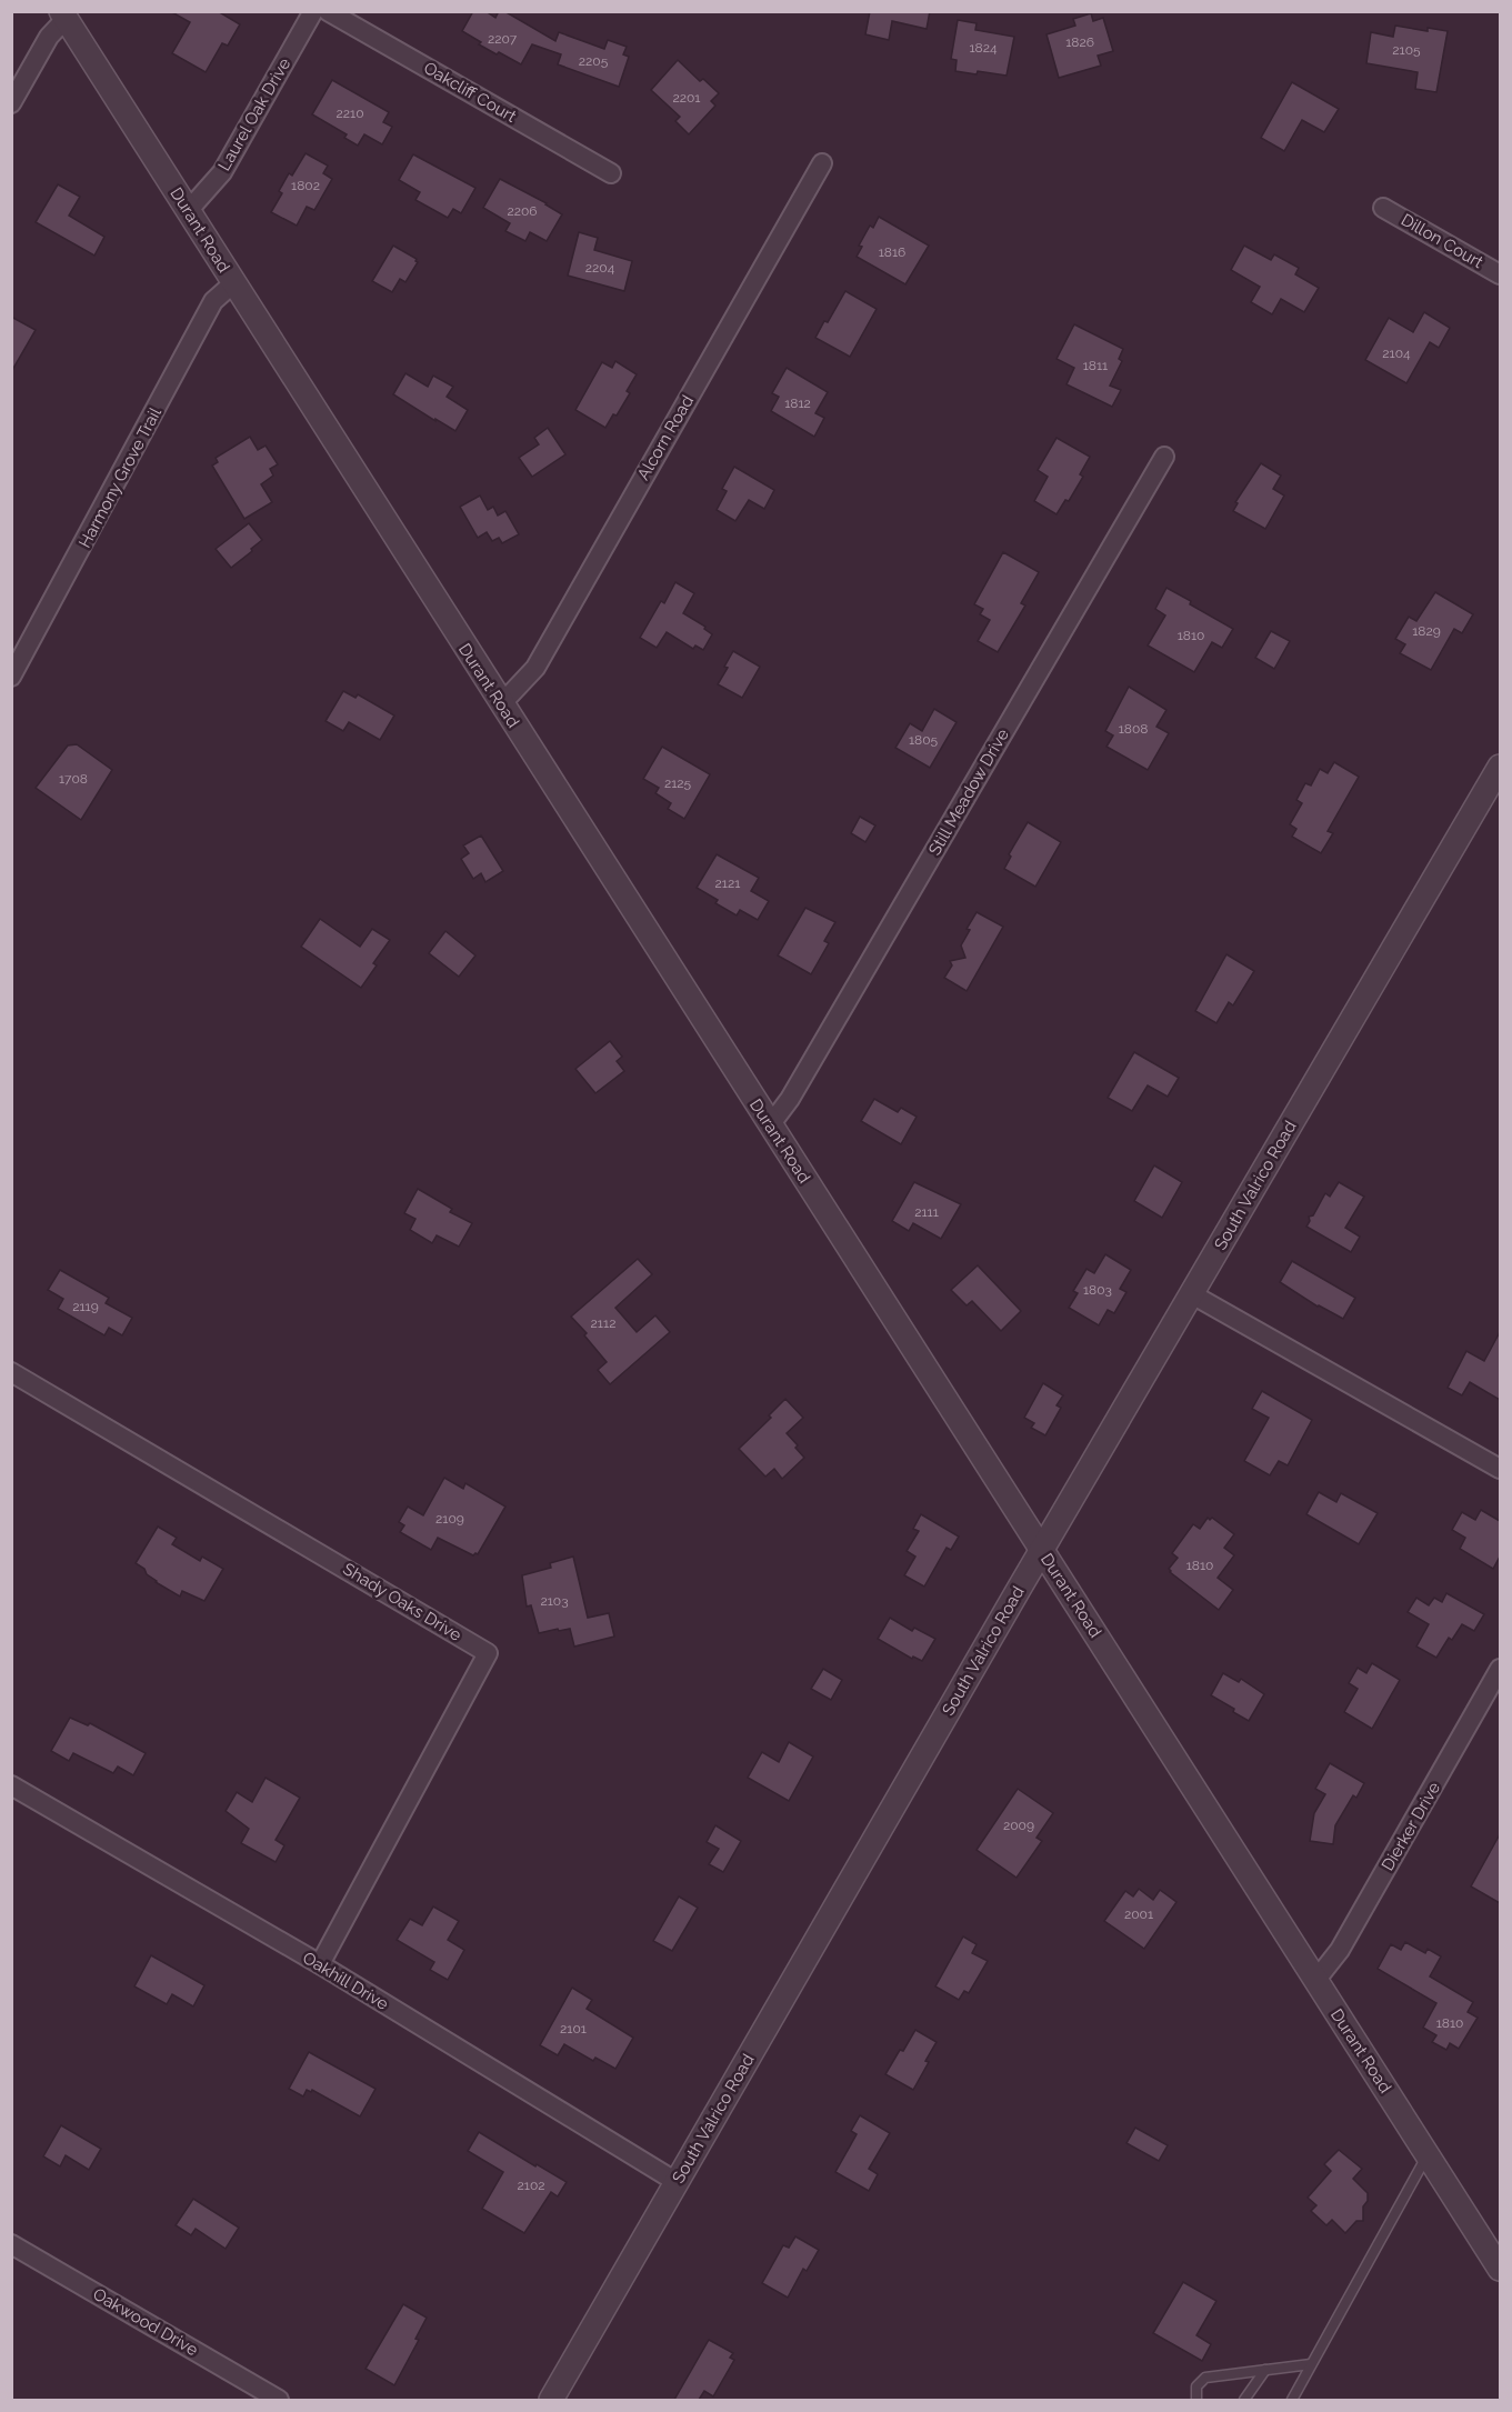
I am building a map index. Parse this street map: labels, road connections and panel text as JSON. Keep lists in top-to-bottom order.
{
  "streets": {
    "street": [
      "Oakcliff Court",
      "Laurel Oak Drive",
      "Durant Road",
      "Dillon Court",
      "Alcorn Road",
      "Harmony Grove Trail",
      "Still Meadow Drive",
      "South Valrico Road",
      "Shady Oaks Drive",
      "Dierker Drive",
      "Oakhill Drive",
      "Oakwood Drive"
    ]
  },
  "crossings": [
    ["Laurel Oak Drive", "Durant Road"],
    ["Durant Road", "Alcorn Road"],
    ["Durant Road", "Harmony Grove Trail"],
    ["Durant Road", "Still Meadow Drive"],
    ["Durant Road", "South Valrico Road"],
    ["Durant Road", "Dierker Drive"],
    ["South Valrico Road", "Oakhill Drive"],
    ["Shady Oaks Drive", "Oakhill Drive"]
  ],
  "house_numbers": [
    "2207",
    "1826",
    "1824",
    "2105",
    "2205",
    "2201",
    "2210",
    "1802",
    "2206",
    "1816",
    "2204",
    "2104",
    "1811",
    "1812",
    "1829",
    "1810",
    "1808",
    "1805",
    "1708",
    "2125",
    "2121",
    "2111",
    "1803",
    "2119",
    "2112",
    "2109",
    "1810",
    "2103",
    "2009",
    "2001",
    "1810",
    "2101",
    "2102"
  ]
}
